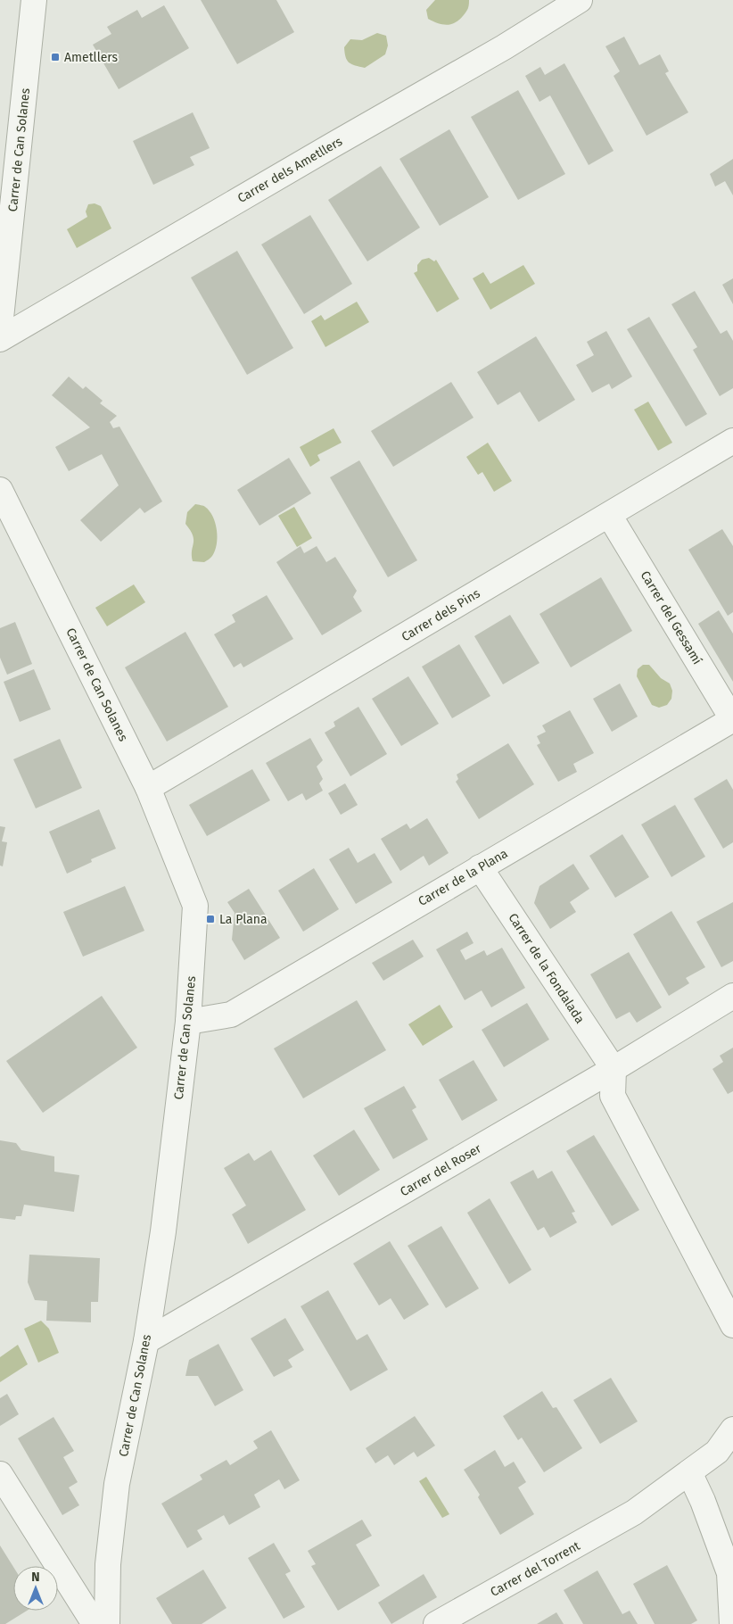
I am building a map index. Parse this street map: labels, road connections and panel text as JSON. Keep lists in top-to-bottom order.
{
  "streets": {
    "street": [
      "Carrer de Can Solanes",
      "Carrer dels Ametllers",
      "Carrer dels Pins",
      "Carrer del Gessamí",
      "Carrer de la Plana",
      "Carrer de la Fondalada",
      "Carrer del Roser",
      "Carrer del Torrent"
    ]
  },
  "crossings": [
    ["Carrer de Can Solanes", "Carrer dels Pins"],
    ["Carrer de Can Solanes", "Carrer de la Plana"],
    ["Carrer de Can Solanes", "Carrer del Roser"],
    ["Carrer dels Pins", "Carrer del Gessamí"],
    ["Carrer del Gessamí", "Carrer de la Plana"],
    ["Carrer de la Plana", "Carrer de la Fondalada"],
    ["Carrer de la Fondalada", "Carrer del Roser"]
  ],
  "places": {
    "transit": ["Ametllers", "La Plana"]
  },
  "north": "top"
}
